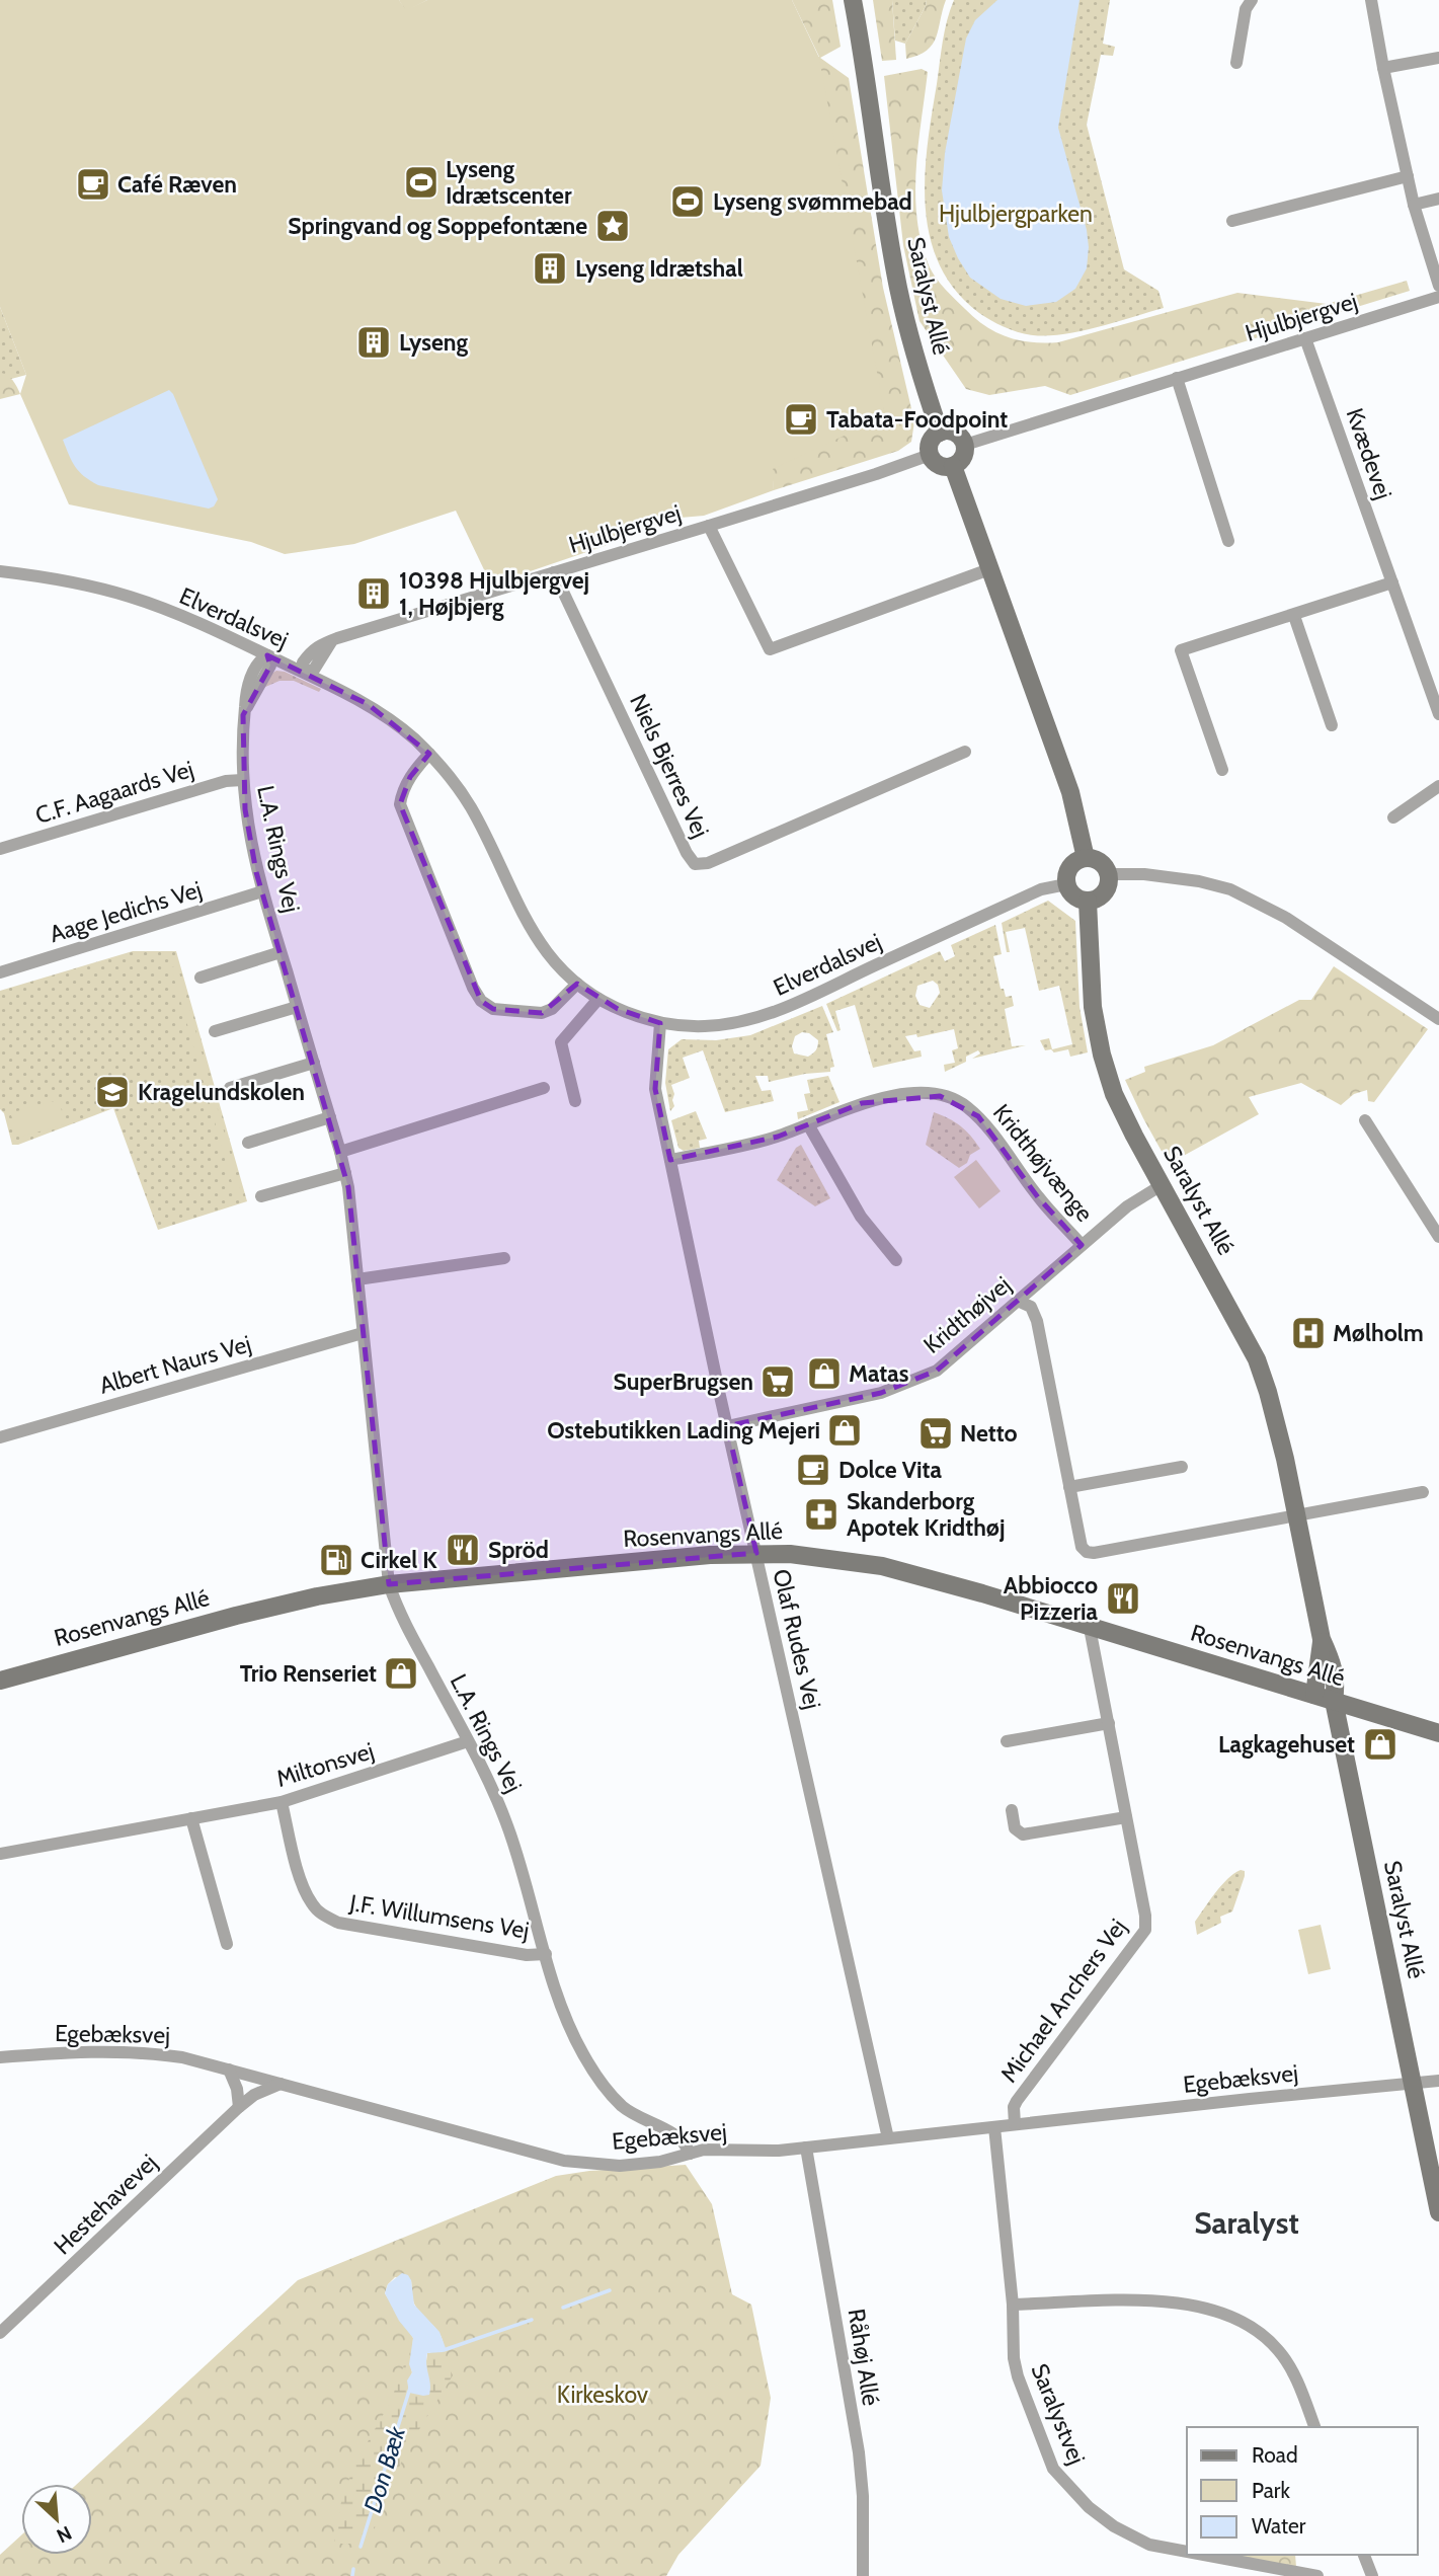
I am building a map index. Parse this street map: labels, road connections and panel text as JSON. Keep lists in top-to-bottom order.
{
  "streets": {
    "street": [
      "Saralyst Allé",
      "Hjulbjergvej",
      "Kvædevej",
      "Elverdalsvej",
      "Niels Bjerres Vej",
      "C.F. Aagaards Vej",
      "L.A. Rings Vej",
      "Aage Jedichs Vej",
      "Kridthøjvænge",
      "Kridthøjvej",
      "Albert Naurs Vej",
      "Rosenvangs Allé",
      "Olaf Rudes Vej",
      "Miltonsvej",
      "J.F. Willumsens Vej",
      "Michael Anchers Vej",
      "Egebæksvej",
      "Hestehavevej",
      "Råhøj Allé",
      "Saralystvej"
    ]
  },
  "crossings": [
    ["Saralyst Allé", "Hjulbjergvej"],
    ["Saralyst Allé", "Elverdalsvej"],
    ["Saralyst Allé", "Kridthøjvej"],
    ["Saralyst Allé", "Rosenvangs Allé"],
    ["Saralyst Allé", "Egebæksvej"],
    ["Hjulbjergvej", "Kvædevej"],
    ["Hjulbjergvej", "Elverdalsvej"],
    ["Hjulbjergvej", "Niels Bjerres Vej"],
    ["Elverdalsvej", "L.A. Rings Vej"],
    ["Elverdalsvej", "Olaf Rudes Vej"],
    ["C.F. Aagaards Vej", "L.A. Rings Vej"],
    ["L.A. Rings Vej", "Aage Jedichs Vej"],
    ["L.A. Rings Vej", "Albert Naurs Vej"],
    ["L.A. Rings Vej", "Rosenvangs Allé"],
    ["L.A. Rings Vej", "Miltonsvej"],
    ["L.A. Rings Vej", "J.F. Willumsens Vej"],
    ["L.A. Rings Vej", "Egebæksvej"],
    ["Kridthøjvænge", "Kridthøjvej"],
    ["Kridthøjvænge", "Olaf Rudes Vej"],
    ["Kridthøjvej", "Olaf Rudes Vej"],
    ["Rosenvangs Allé", "Olaf Rudes Vej"],
    ["Rosenvangs Allé", "Michael Anchers Vej"],
    ["Olaf Rudes Vej", "Egebæksvej"],
    ["Miltonsvej", "J.F. Willumsens Vej"],
    ["Michael Anchers Vej", "Egebæksvej"],
    ["Egebæksvej", "Hestehavevej"],
    ["Egebæksvej", "Råhøj Allé"],
    ["Egebæksvej", "Saralystvej"]
  ],
  "districts": ["Saralyst"],
  "water": ["Don Bæk"],
  "parks": ["Hjulbjergparken", "Kirkeskov"],
  "places": {
    "sports": ["Lyseng Idrætscenter", "Lyseng svømmebad"],
    "cafe": ["Café Ræven", "Tabata-Foodpoint", "Dolce Vita"],
    "place": ["Springvand og Soppefontæne"],
    "building": ["Lyseng Idrætshal", "Lyseng", "10398 Hjulbjergvej 1, Højbjerg"],
    "school or university": ["Kragelundskolen"],
    "hospital": ["Mølholm"],
    "shop": [
      "Matas",
      "Ostebutikken Lading Mejeri",
      "Trio Renseriet",
      "Lagkagehuset"
    ],
    "supermarket": ["SuperBrugsen", "Netto"],
    "pharmacy": ["Skanderborg Apotek Kridthøj"],
    "restaurant": ["Spröd", "Abbiocco Pizzeria"],
    "fuel station": ["Cirkel K"]
  },
  "legend": ["Road", "Park", "Water"],
  "north": "bottom right"
}
